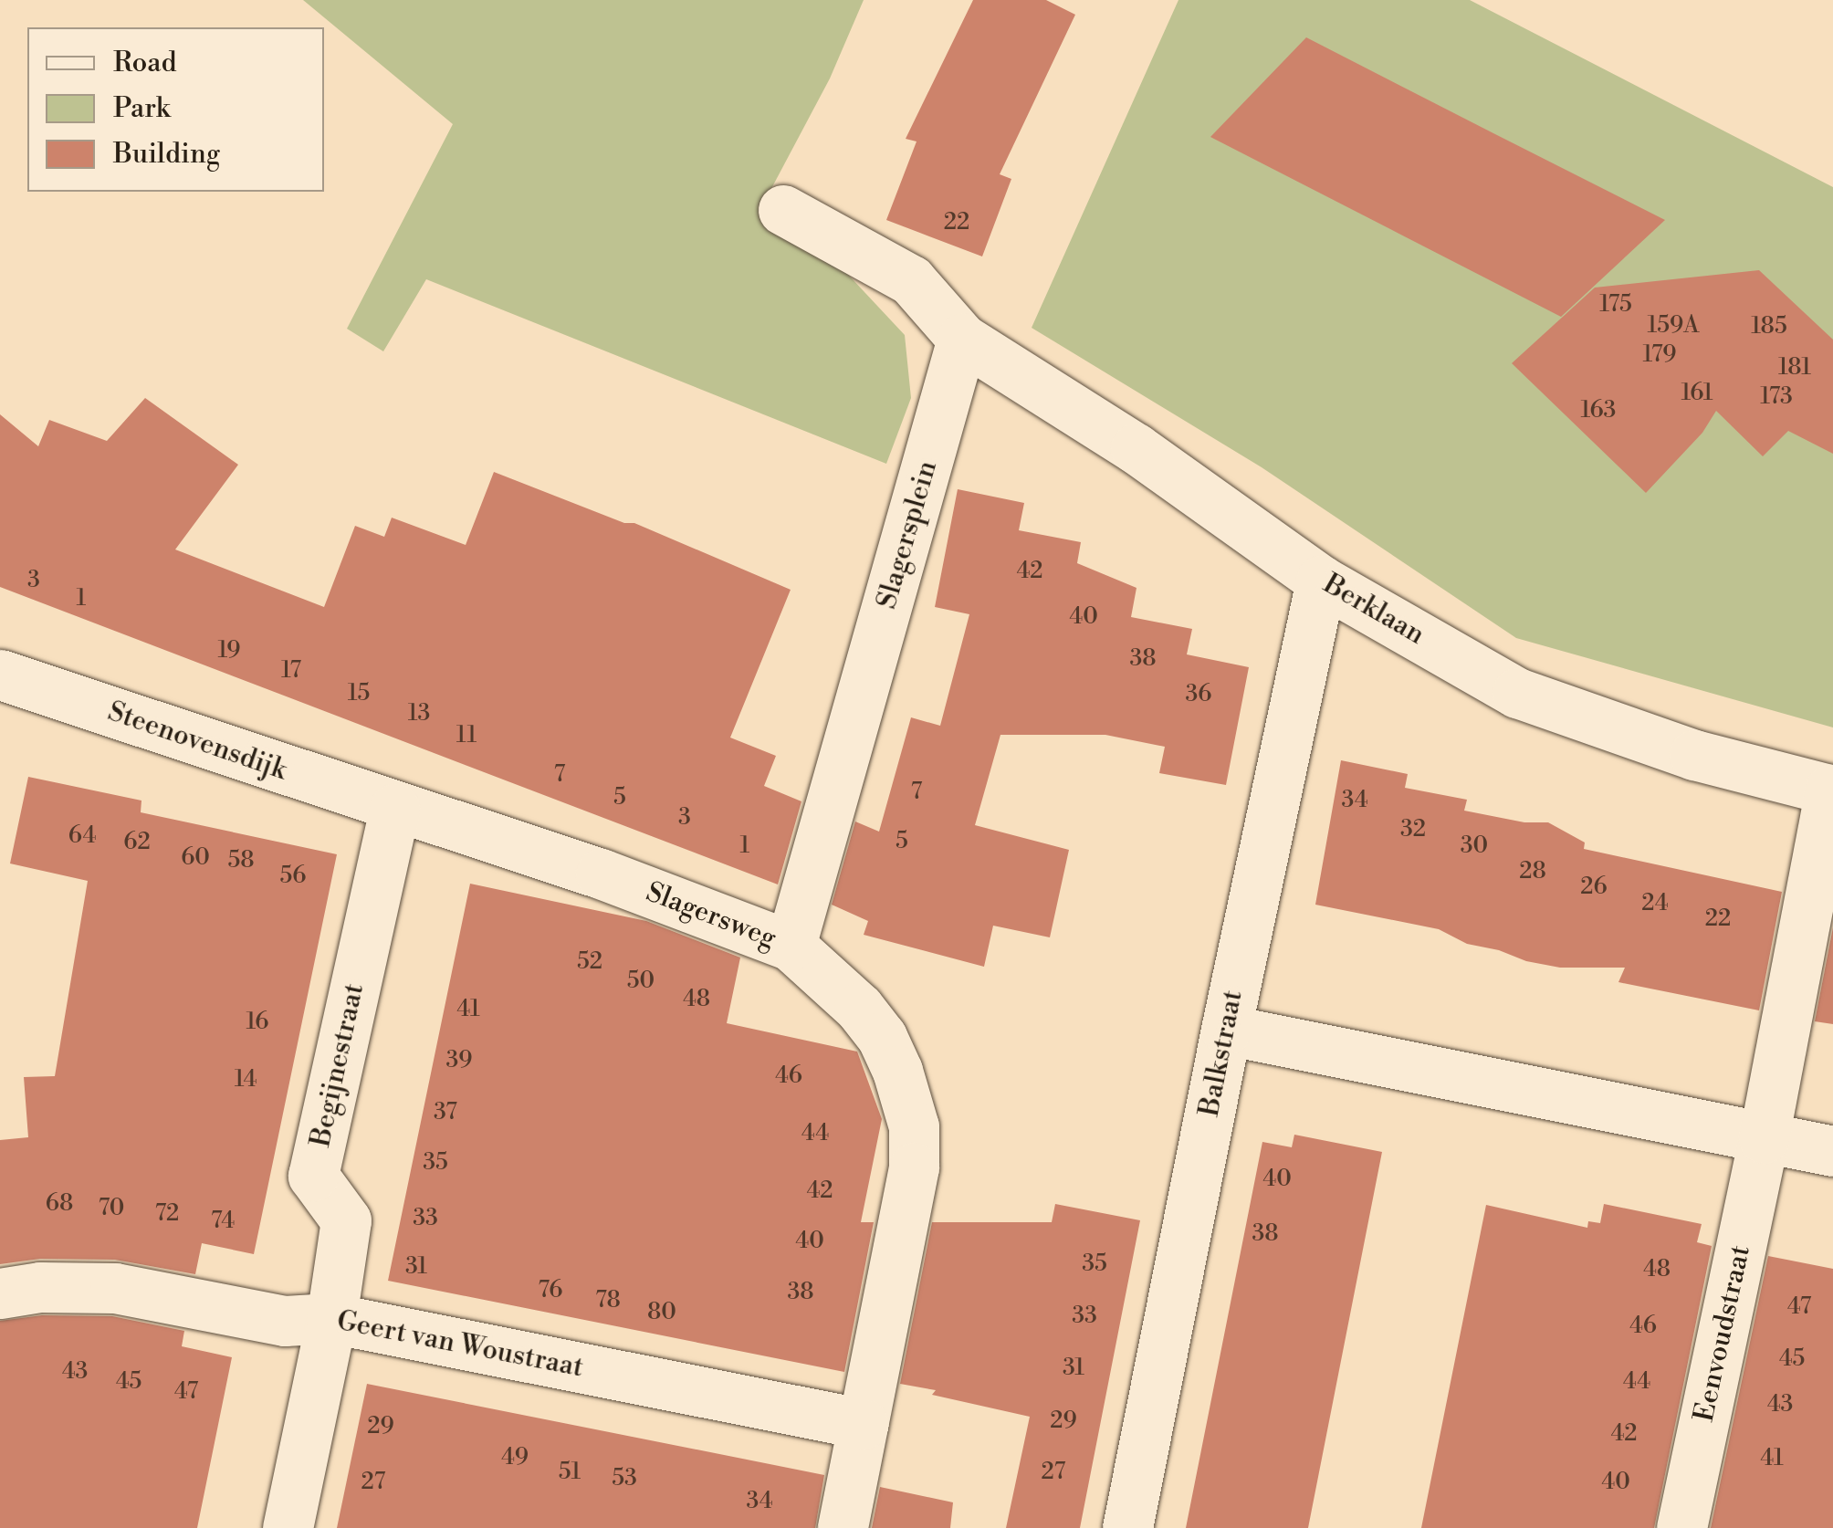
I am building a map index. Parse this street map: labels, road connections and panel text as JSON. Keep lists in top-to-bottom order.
{
  "streets": {
    "street": [
      "Slagersplein",
      "Berklaan",
      "Steenovensdijk",
      "Slagersweg",
      "Balkstraat",
      "Begijnestraat",
      "Eenvoudstraat",
      "Geert van Woustraat"
    ]
  },
  "crossings": [
    ["Slagersplein", "Berklaan"],
    ["Slagersplein", "Slagersweg"],
    ["Berklaan", "Balkstraat"],
    ["Berklaan", "Eenvoudstraat"],
    ["Steenovensdijk", "Slagersweg"],
    ["Steenovensdijk", "Begijnestraat"],
    ["Slagersweg", "Begijnestraat"],
    ["Slagersweg", "Geert van Woustraat"],
    ["Begijnestraat", "Geert van Woustraat"]
  ],
  "house_numbers": [
    "22",
    "175",
    "159A",
    "185",
    "179",
    "181",
    "161",
    "173",
    "163",
    "42",
    "3",
    "1",
    "40",
    "19",
    "38",
    "17",
    "15",
    "36",
    "13",
    "11",
    "7",
    "7",
    "5",
    "34",
    "3",
    "32",
    "64",
    "5",
    "62",
    "1",
    "30",
    "60",
    "58",
    "28",
    "56",
    "26",
    "24",
    "22",
    "52",
    "50",
    "48",
    "41",
    "16",
    "39",
    "46",
    "14",
    "37",
    "44",
    "35",
    "40",
    "42",
    "68",
    "70",
    "72",
    "33",
    "74",
    "38",
    "40",
    "35",
    "31",
    "48",
    "76",
    "38",
    "78",
    "47",
    "80",
    "33",
    "46",
    "45",
    "31",
    "43",
    "45",
    "44",
    "47",
    "43",
    "29",
    "29",
    "42",
    "49",
    "41",
    "51",
    "27",
    "53",
    "27",
    "40",
    "34"
  ],
  "legend": ["Road", "Park", "Building"]
}
